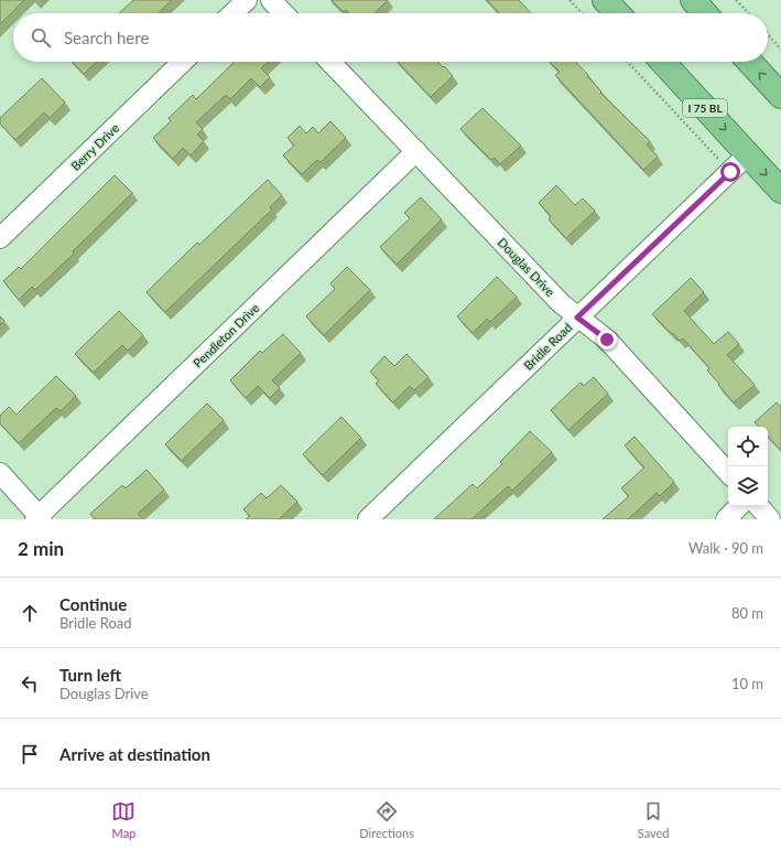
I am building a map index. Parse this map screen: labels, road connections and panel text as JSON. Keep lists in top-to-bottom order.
{
  "streets": {
    "highway": ["I 75 BL"],
    "street": [
      "Berry Drive",
      "Douglas Drive",
      "Pendleton Drive",
      "Bridle Road"
    ]
  },
  "crossings": [
    ["I 75 BL", "Bridle Road"],
    ["Douglas Drive", "Pendleton Drive"],
    ["Douglas Drive", "Bridle Road"]
  ],
  "page": {
    "search": "Search here",
    "heading": ["2 min", "Walk · 90 m"],
    "list": [
      ["Continue", "Bridle Road", "80 m"],
      ["Turn left", "Douglas Drive", "10 m"],
      "Arrive at destination"
    ],
    "nav": ["Map", "Directions", "Saved"]
  }
}
